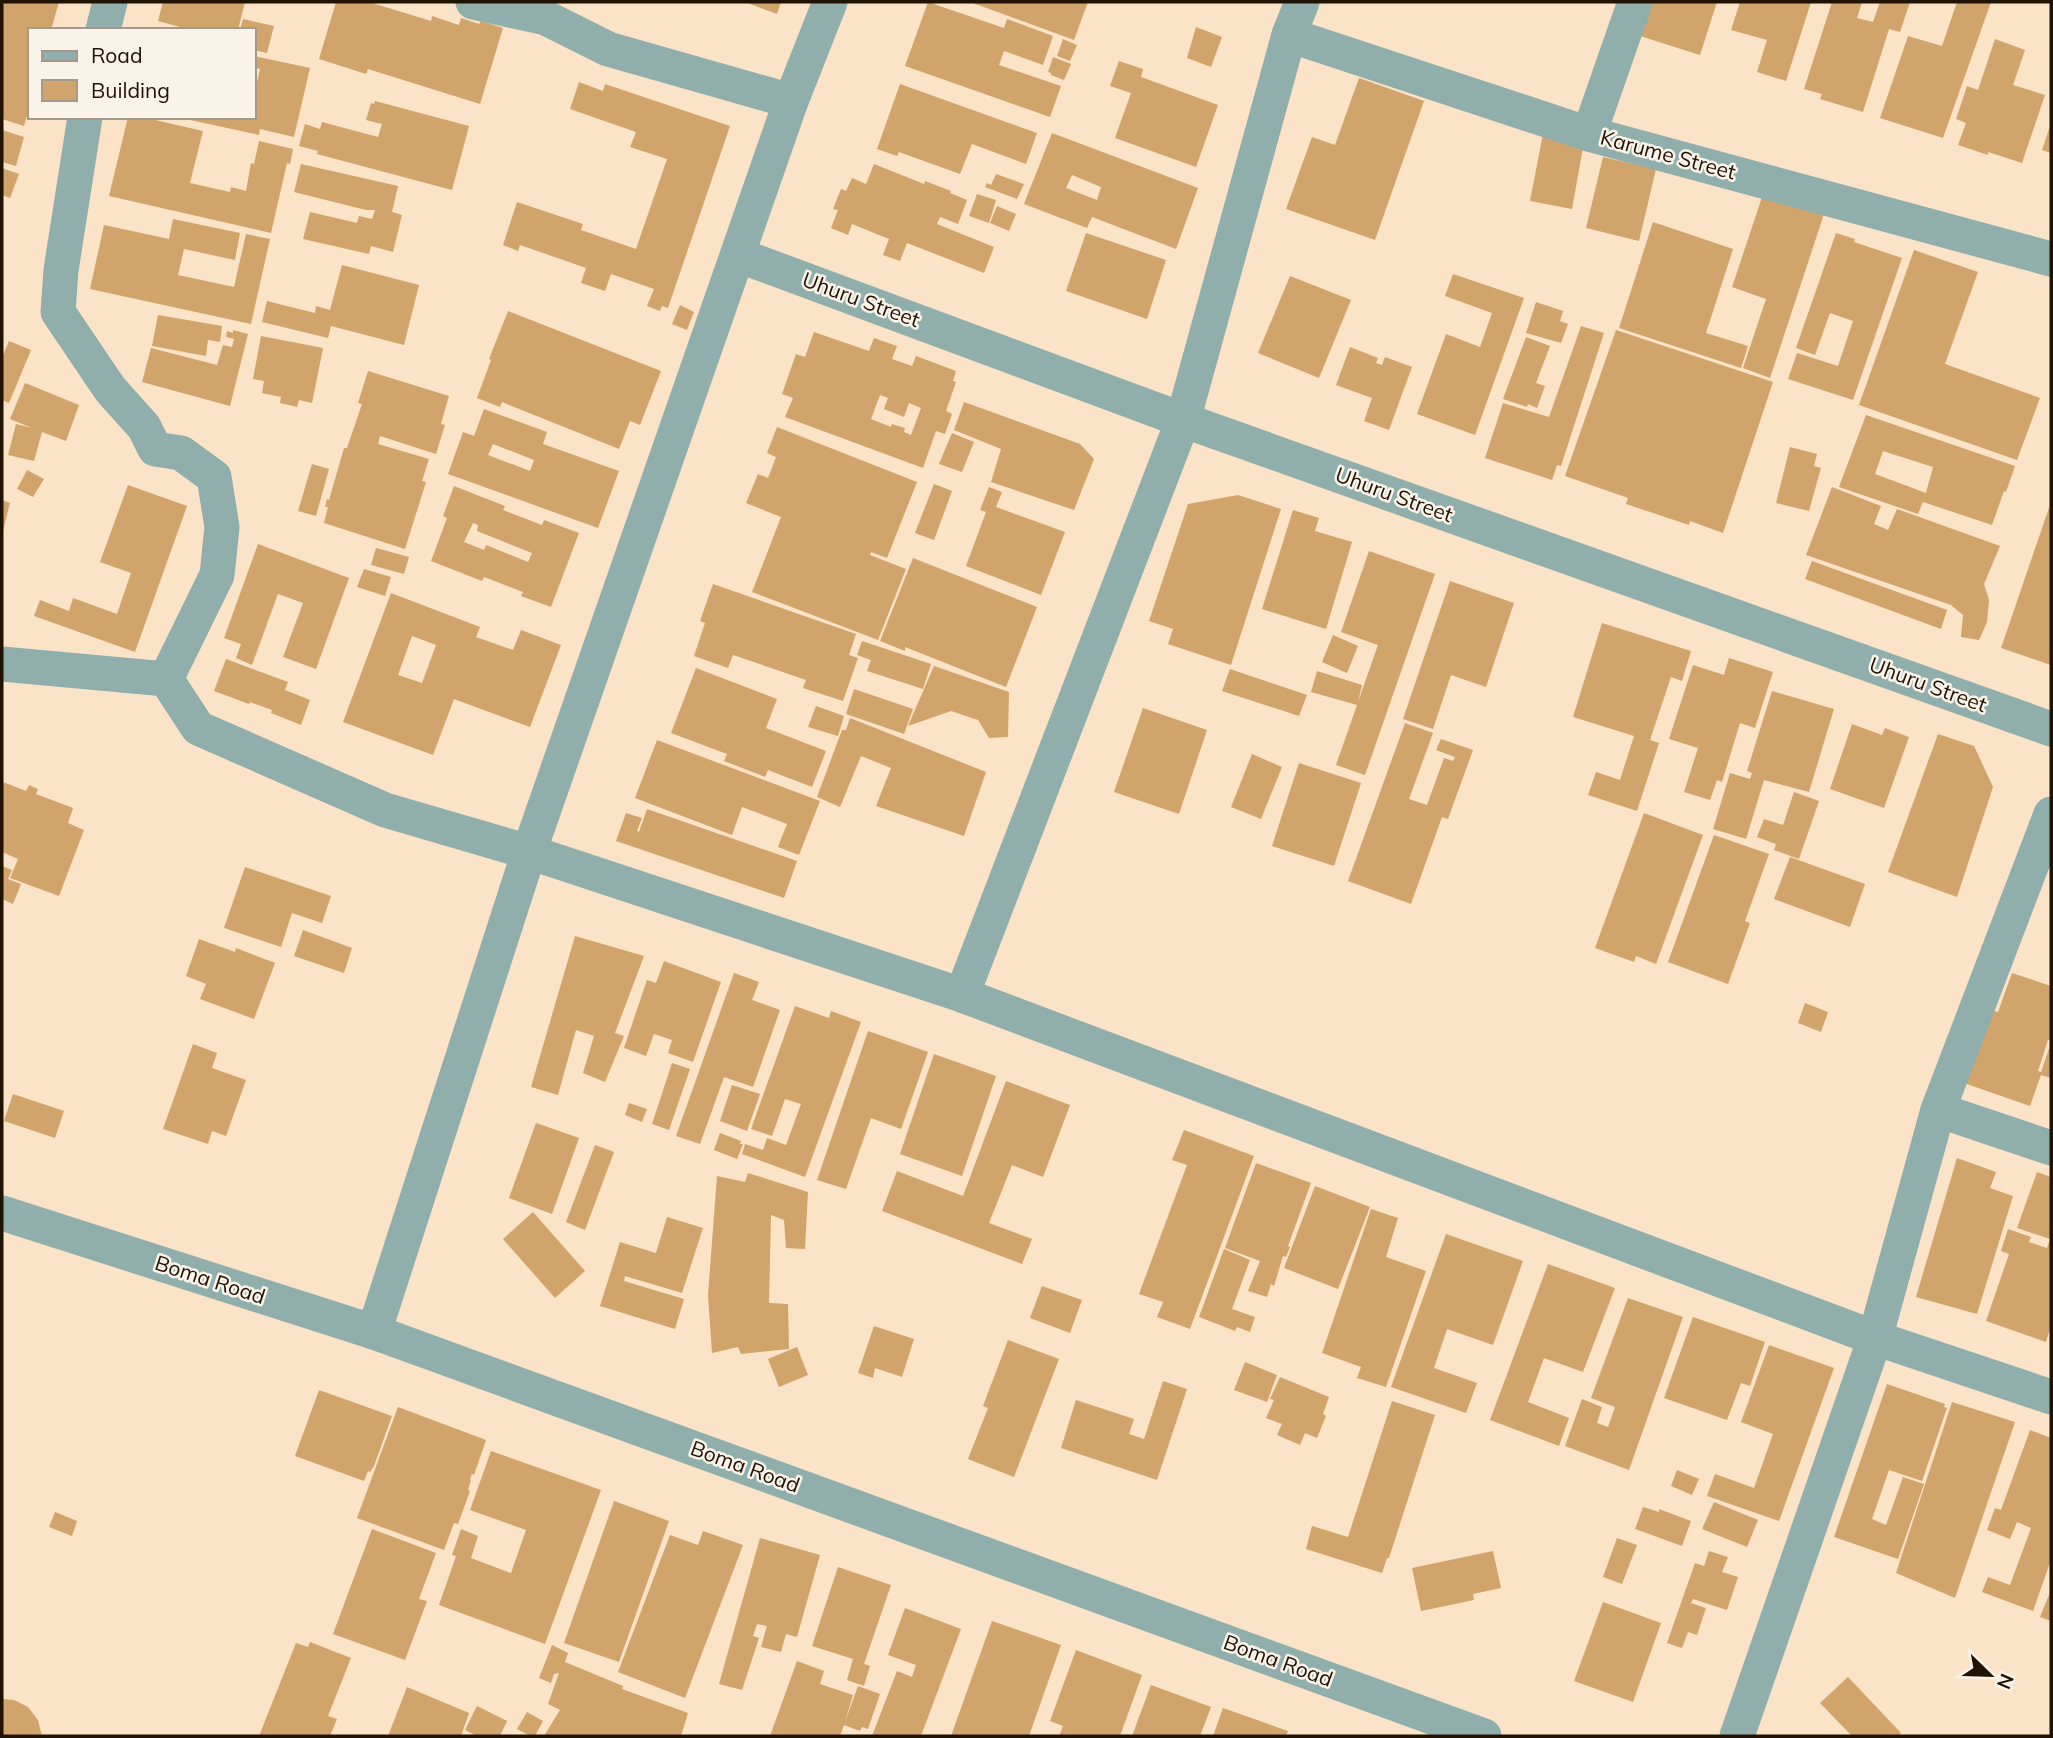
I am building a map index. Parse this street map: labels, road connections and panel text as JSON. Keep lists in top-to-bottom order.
{
  "streets": {
    "street": ["Karume Street", "Uhuru Street", "Boma Road"]
  },
  "legend": ["Road", "Building"],
  "north": "bottom right"
}
